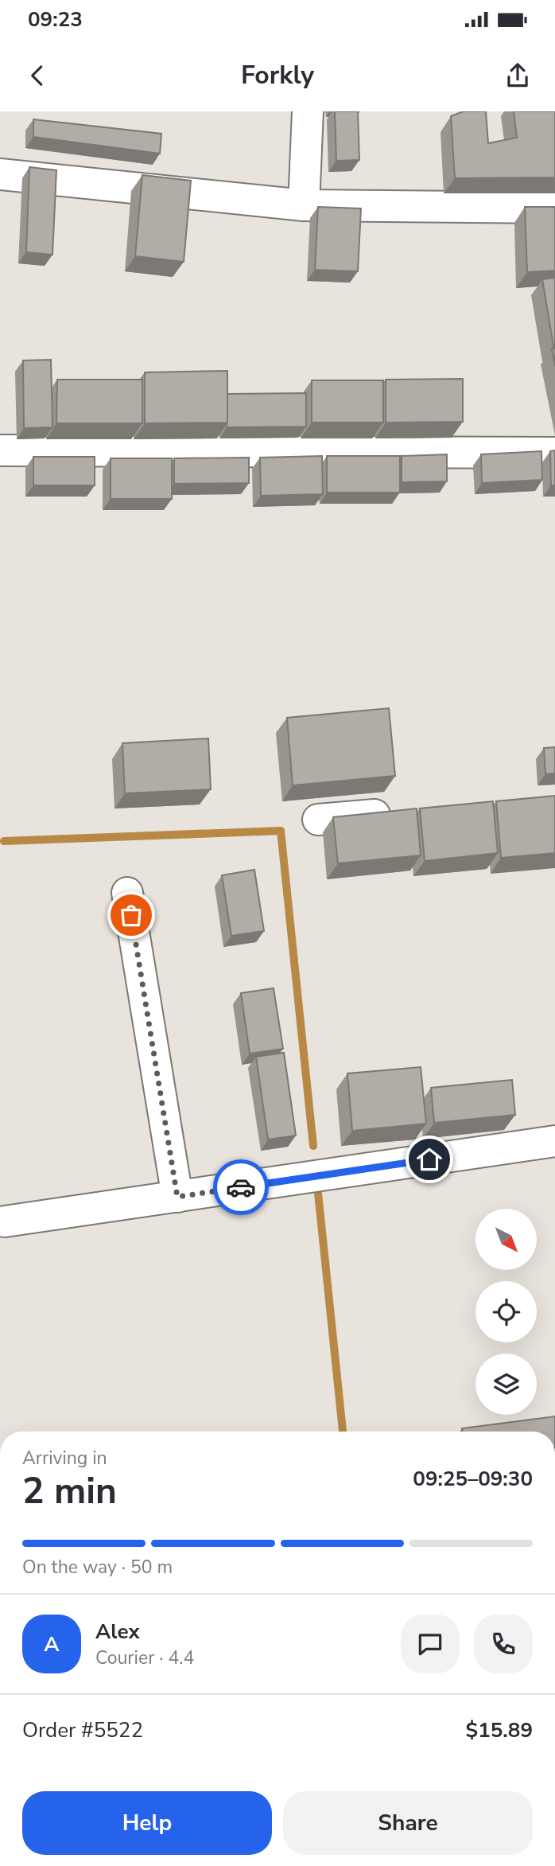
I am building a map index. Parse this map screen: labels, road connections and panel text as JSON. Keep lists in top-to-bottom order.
{
  "north": "bottom right",
  "page": {
    "status": "09:23",
    "header": "Forkly",
    "heading": ["2 min", "Arriving in", "09:25–09:30"],
    "panel": [
      "Alex",
      "Courier · 4.4",
      "Order #5522",
      "$15.89"
    ],
    "bar": "On the way · 50 m",
    "round": "A",
    "buttons": ["Help", "Share"]
  }
}
